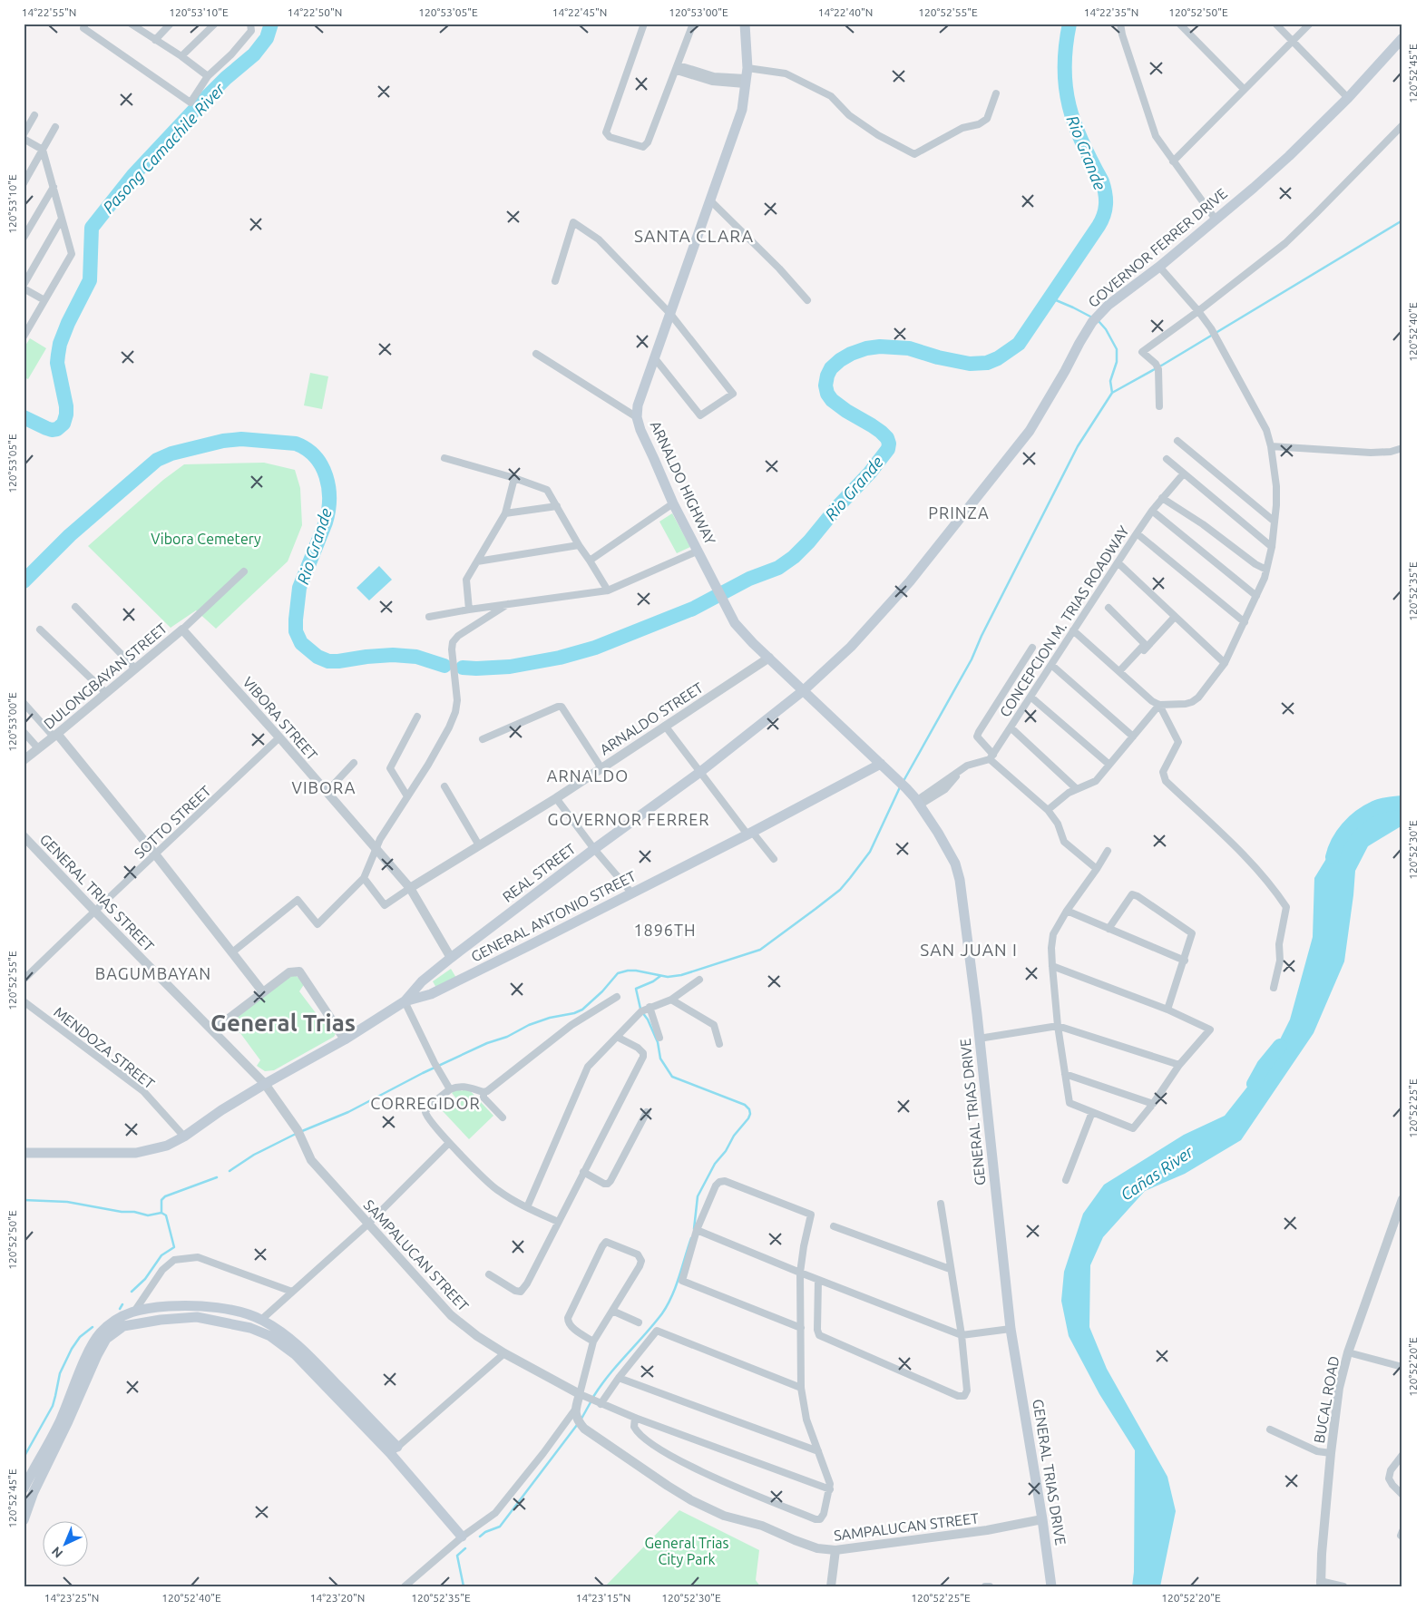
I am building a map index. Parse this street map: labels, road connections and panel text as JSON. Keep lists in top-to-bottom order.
{
  "streets": {
    "main road": [
      "GOVERNOR FERRER DRIVE",
      "ARNALDO HIGHWAY",
      "REAL STREET",
      "GENERAL ANTONIO STREET",
      "GENERAL TRIAS DRIVE"
    ],
    "street": [
      "CONCEPCION M. TRIAS ROADWAY",
      "DULONGBAYAN STREET",
      "VIBORA STREET",
      "ARNALDO STREET",
      "SOTTO STREET",
      "GENERAL TRIAS STREET",
      "MENDOZA STREET",
      "SAMPALUCAN STREET",
      "BUCAL ROAD"
    ]
  },
  "crossings": [
    ["GOVERNOR FERRER DRIVE", "ARNALDO HIGHWAY"],
    ["GOVERNOR FERRER DRIVE", "REAL STREET"],
    ["GOVERNOR FERRER DRIVE", "GENERAL TRIAS DRIVE"],
    ["ARNALDO HIGHWAY", "ARNALDO STREET"],
    ["ARNALDO HIGHWAY", "REAL STREET"],
    ["ARNALDO HIGHWAY", "GENERAL TRIAS DRIVE"],
    ["DULONGBAYAN STREET", "VIBORA STREET"],
    ["VIBORA STREET", "ARNALDO STREET"],
    ["VIBORA STREET", "SOTTO STREET"],
    ["VIBORA STREET", "REAL STREET"],
    ["SOTTO STREET", "GENERAL TRIAS STREET"],
    ["REAL STREET", "GENERAL ANTONIO STREET"],
    ["REAL STREET", "GENERAL TRIAS DRIVE"],
    ["GENERAL TRIAS STREET", "GENERAL ANTONIO STREET"],
    ["GENERAL TRIAS STREET", "SAMPALUCAN STREET"],
    ["GENERAL ANTONIO STREET", "MENDOZA STREET"],
    ["GENERAL ANTONIO STREET", "GENERAL TRIAS DRIVE"],
    ["GENERAL ANTONIO STREET", "SAMPALUCAN STREET"],
    ["GENERAL TRIAS DRIVE", "SAMPALUCAN STREET"]
  ],
  "districts": [
    "SANTA CLARA",
    "PRINZA",
    "ARNALDO",
    "VIBORA",
    "GOVERNOR FERRER",
    "1896TH",
    "SAN JUAN I",
    "BAGUMBAYAN",
    "General Trias",
    "CORREGIDOR"
  ],
  "water": ["Pasong Camachile River", "Rio Grande", "Cañas River"],
  "parks": ["Vibora Cemetery", "General Trias City Park"],
  "north": "bottom left",
  "coordinates": [
    "14°22'55\"N",
    "120°53'10\"E",
    "14°22'50\"N",
    "120°53'05\"E",
    "14°22'45\"N",
    "120°53'00\"E",
    "14°22'40\"N",
    "120°52'55\"E",
    "14°22'35\"N",
    "120°52'50\"E",
    "120°52'45\"E",
    "120°52'40\"E",
    "120°52'35\"E",
    "120°52'30\"E",
    "120°52'25\"E",
    "120°52'20\"E",
    "14°23'25\"N",
    "14°23'20\"N",
    "14°23'15\"N"
  ]
}
